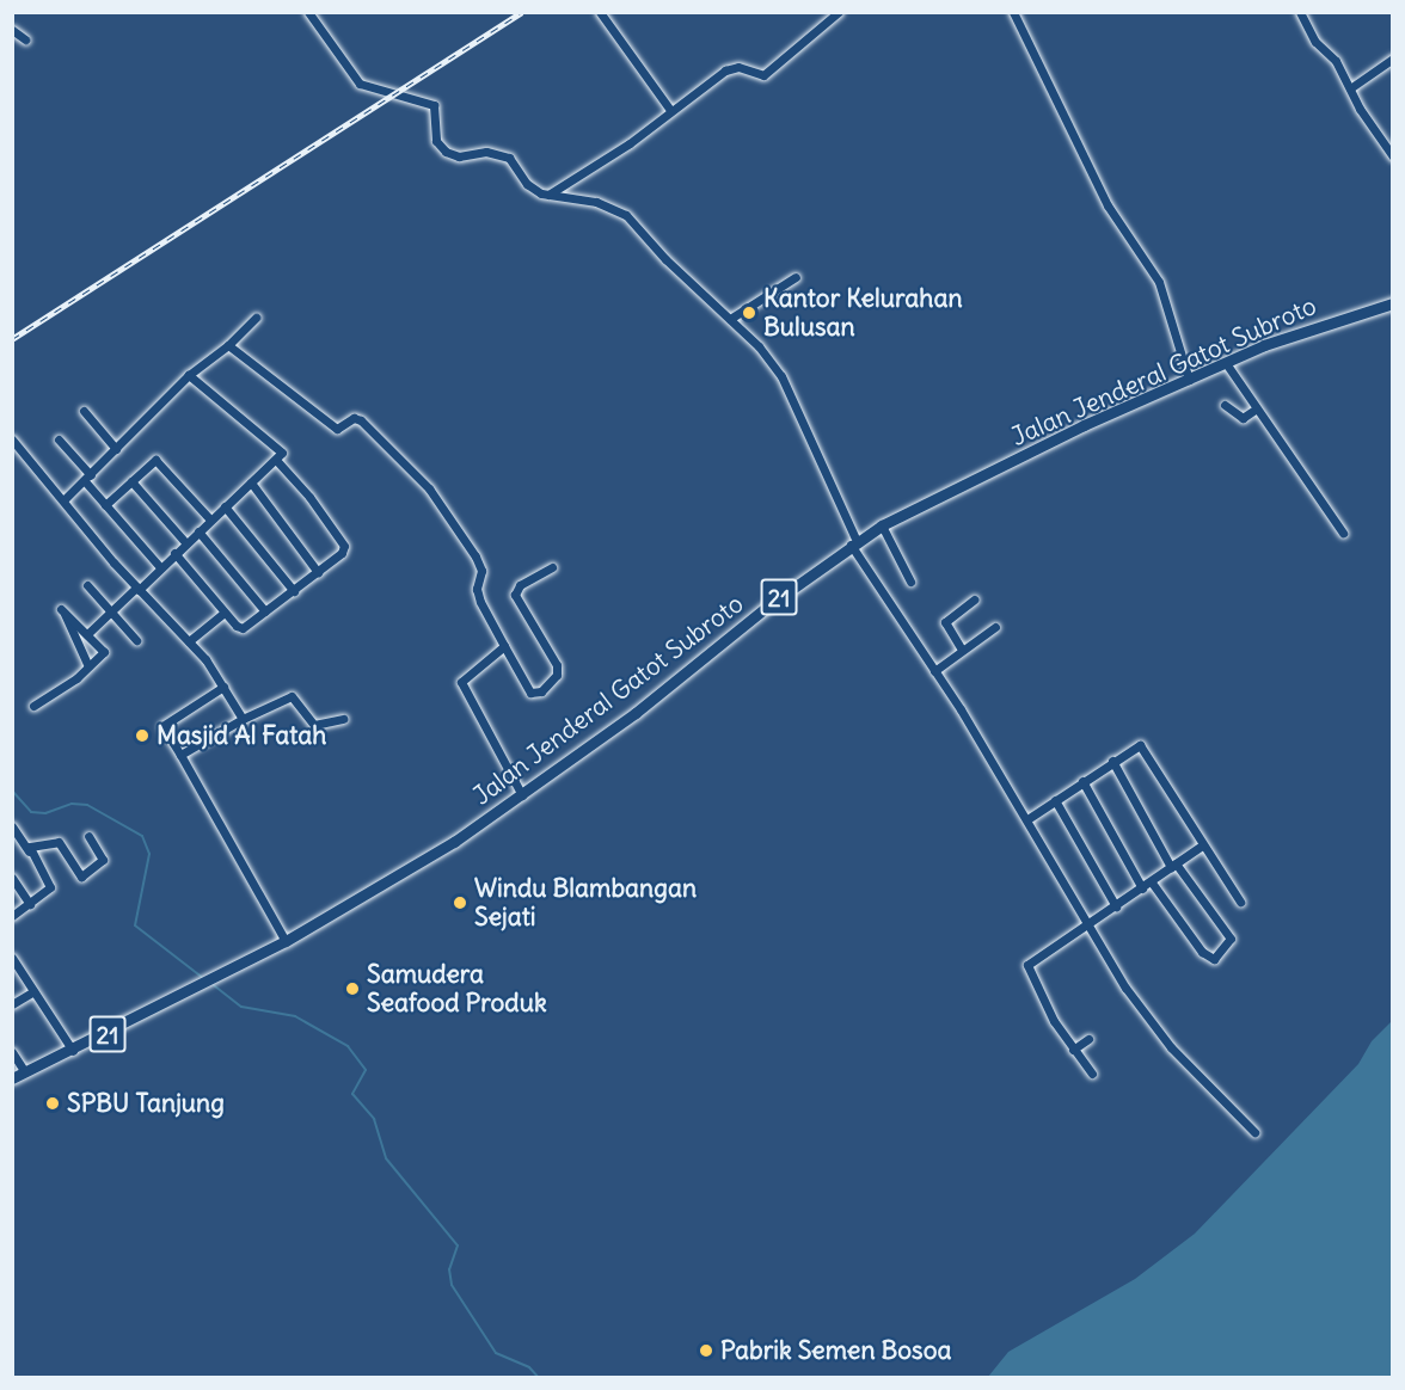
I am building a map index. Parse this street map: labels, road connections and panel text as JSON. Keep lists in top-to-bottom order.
{
  "streets": {
    "highway": ["Jalan Jenderal Gatot Subroto", "21"]
  },
  "places": [
    "Kantor Kelurahan Bulusan",
    "Masjid Al Fatah",
    "Windu Blambangan Sejati",
    "Samudera Seafood Produk",
    "SPBU Tanjung",
    "Pabrik Semen Bosoa"
  ]
}
